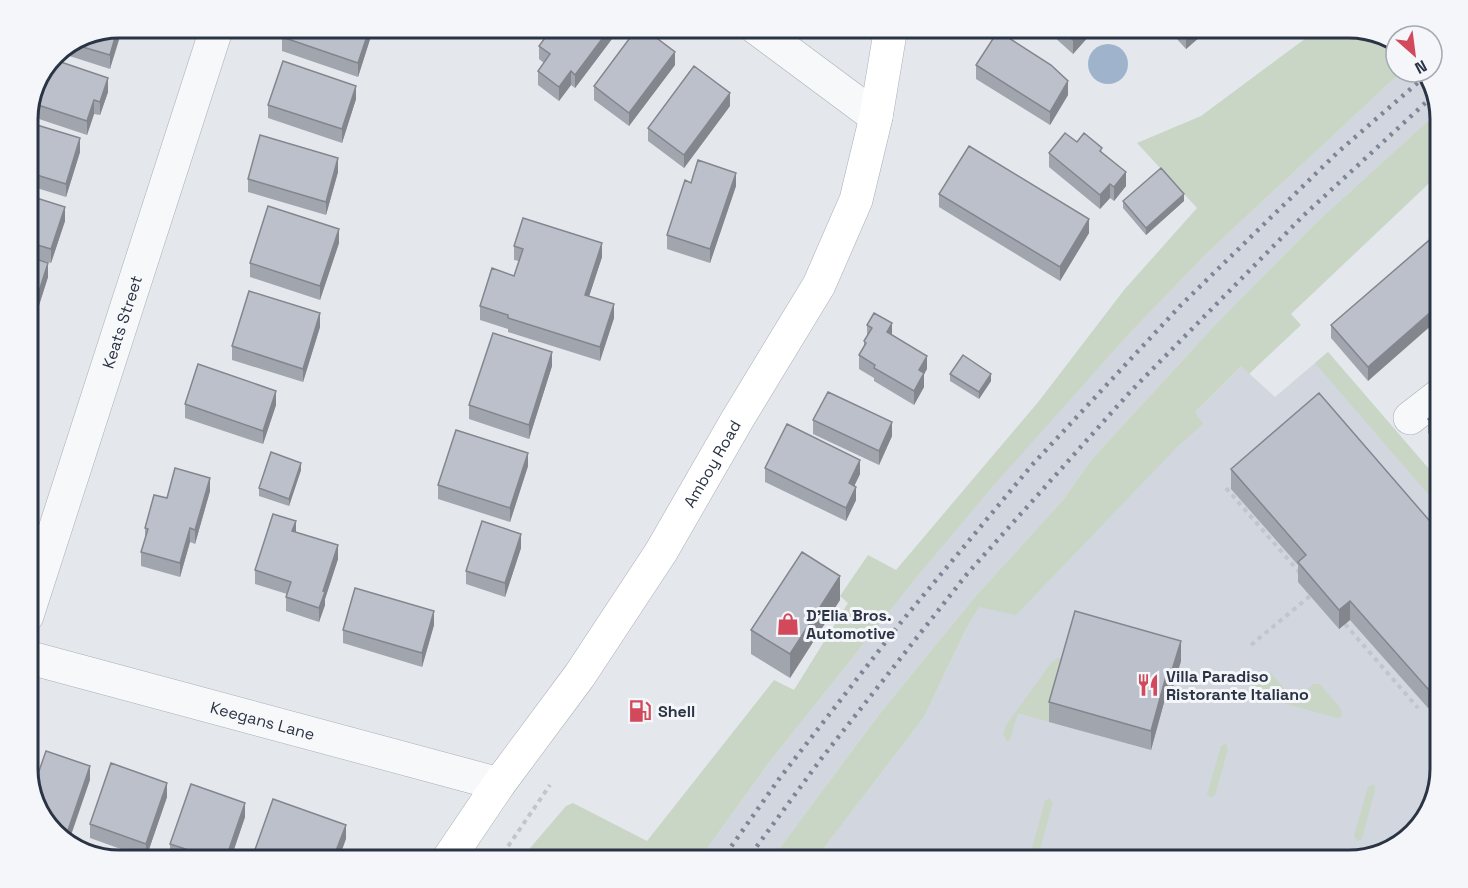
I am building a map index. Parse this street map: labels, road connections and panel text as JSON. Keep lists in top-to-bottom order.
{
  "streets": {
    "main road": ["Amboy Road"],
    "street": ["Keats Street", "Keegans Lane"]
  },
  "crossings": [
    ["Amboy Road", "Keegans Lane"]
  ],
  "places": {
    "shop": ["D'Elia Bros. Automotive"],
    "restaurant": ["Villa Paradiso Ristorante Italiano"],
    "fuel station": ["Shell"]
  },
  "north": "bottom right"
}
